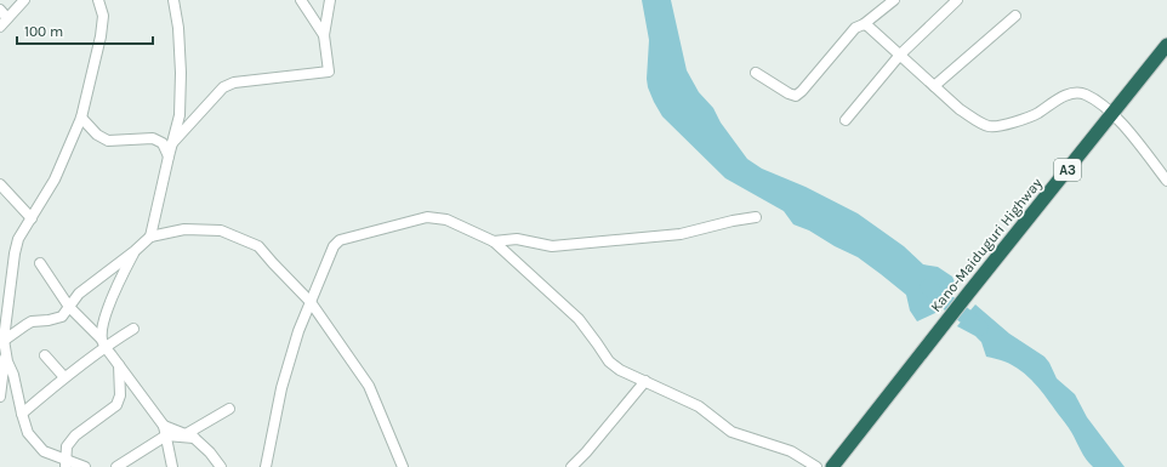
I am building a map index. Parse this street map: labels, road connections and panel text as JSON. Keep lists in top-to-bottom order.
{
  "streets": {
    "highway": ["A3", "Kano-Maiduguri Highway"]
  },
  "scale_bar": "100 m"
}
